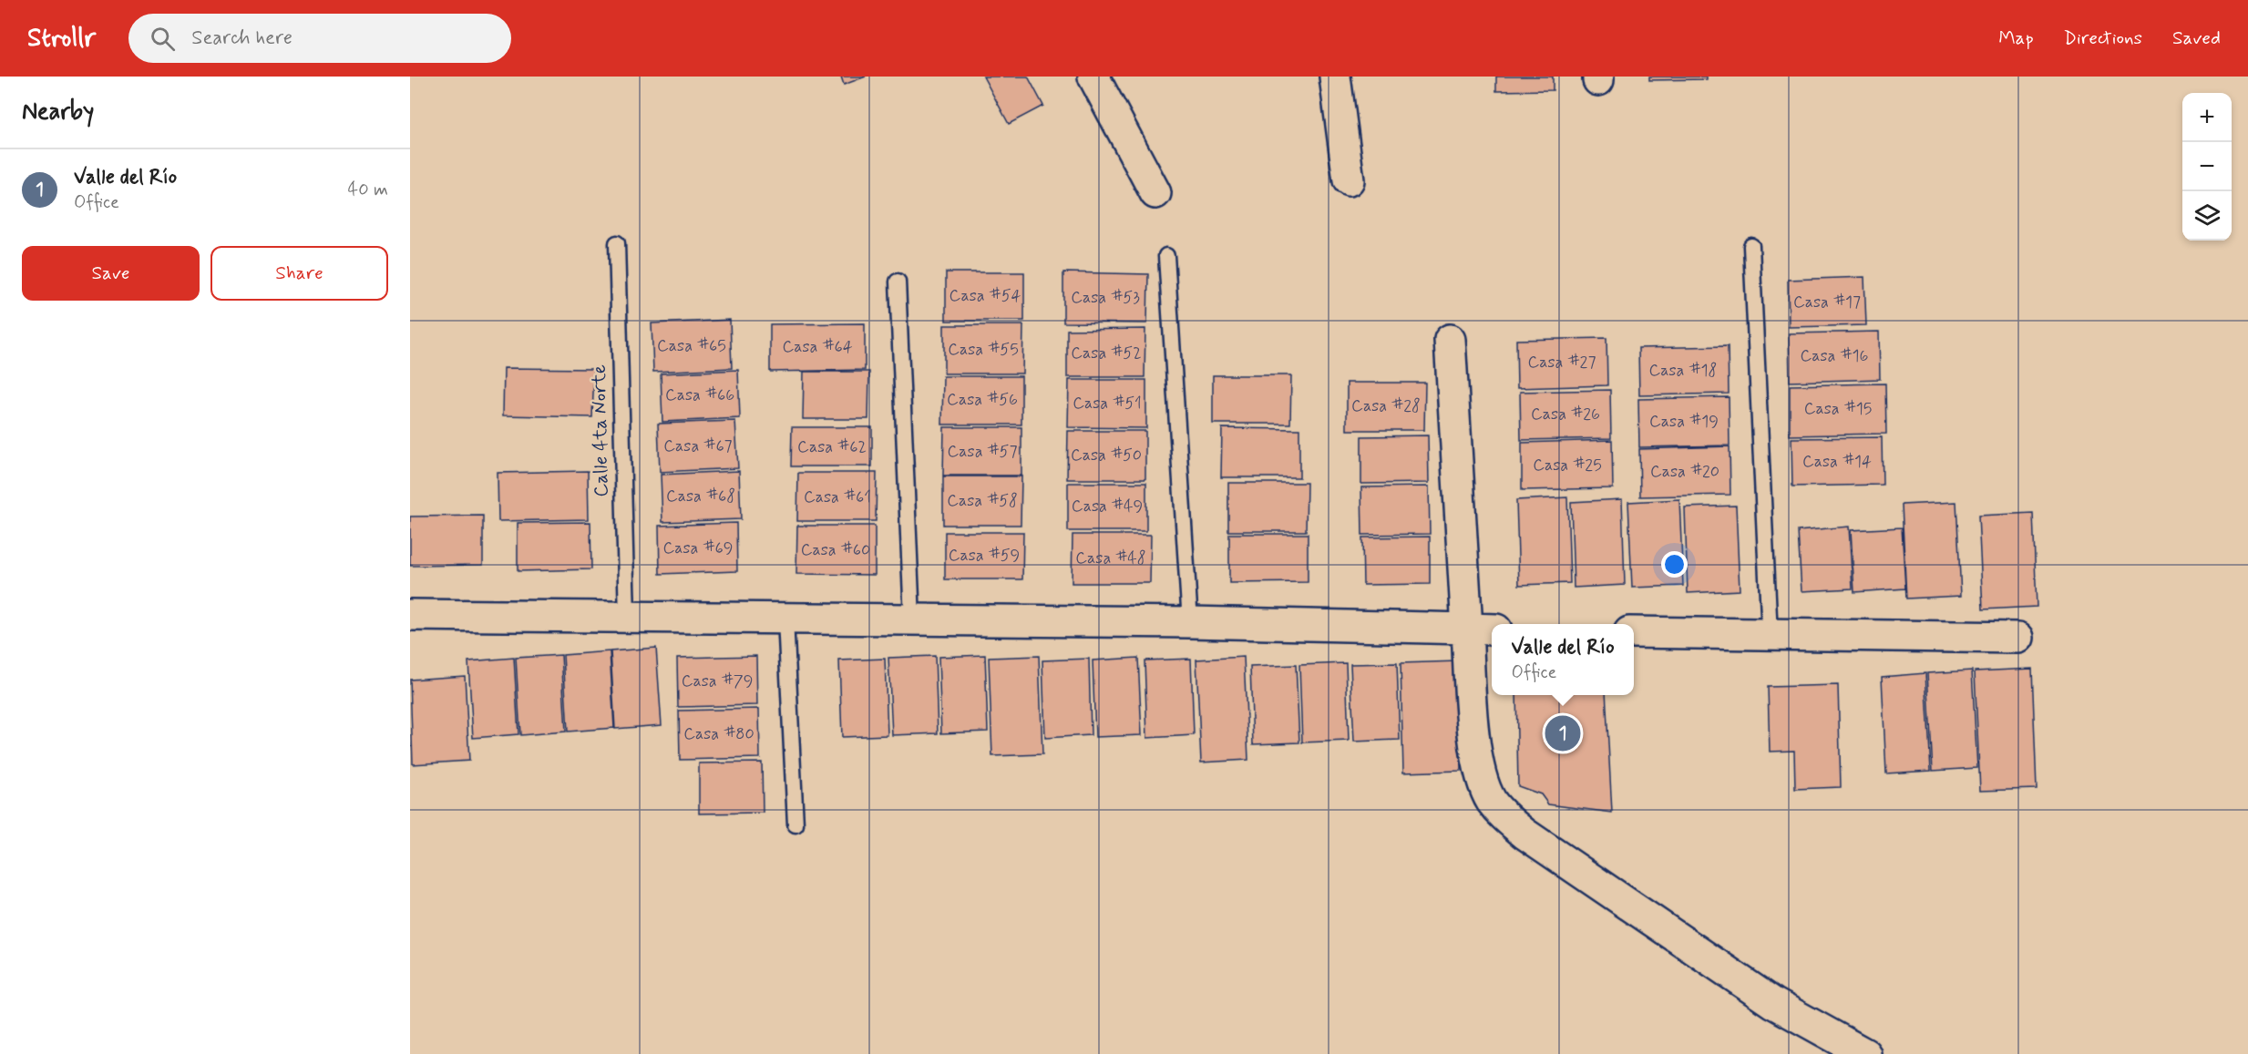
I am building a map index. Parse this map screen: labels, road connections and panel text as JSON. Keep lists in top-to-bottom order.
{
  "streets": {
    "lane": ["Calle 4ta Norte"]
  },
  "house_numbers": [
    "Casa #54",
    "Casa #53",
    "Casa #17",
    "Casa #65",
    "Casa #64",
    "Casa #55",
    "Casa #52",
    "Casa #16",
    "Casa #27",
    "Casa #18",
    "Casa #66",
    "Casa #56",
    "Casa #51",
    "Casa #28",
    "Casa #15",
    "Casa #26",
    "Casa #19",
    "Casa #67",
    "Casa #62",
    "Casa #57",
    "Casa #50",
    "Casa #14",
    "Casa #25",
    "Casa #20",
    "Casa #68",
    "Casa #61",
    "Casa #58",
    "Casa #49",
    "Casa #69",
    "Casa #60",
    "Casa #59",
    "Casa #48",
    "Casa #79",
    "Casa #80"
  ],
  "page": {
    "header": "Strollr",
    "search": "Search here",
    "nav": ["Map", "Directions", "Saved"],
    "heading": "Nearby",
    "map_buttons": ["+", "−"],
    "list": [
      {
        "mark": "1",
        "name": "Valle del Río",
        "note": "Office",
        "value": "40 m"
      }
    ],
    "buttons": ["Save", "Share"],
    "popup": ["Valle del Río", "Office"],
    "pins": "1"
  }
}
